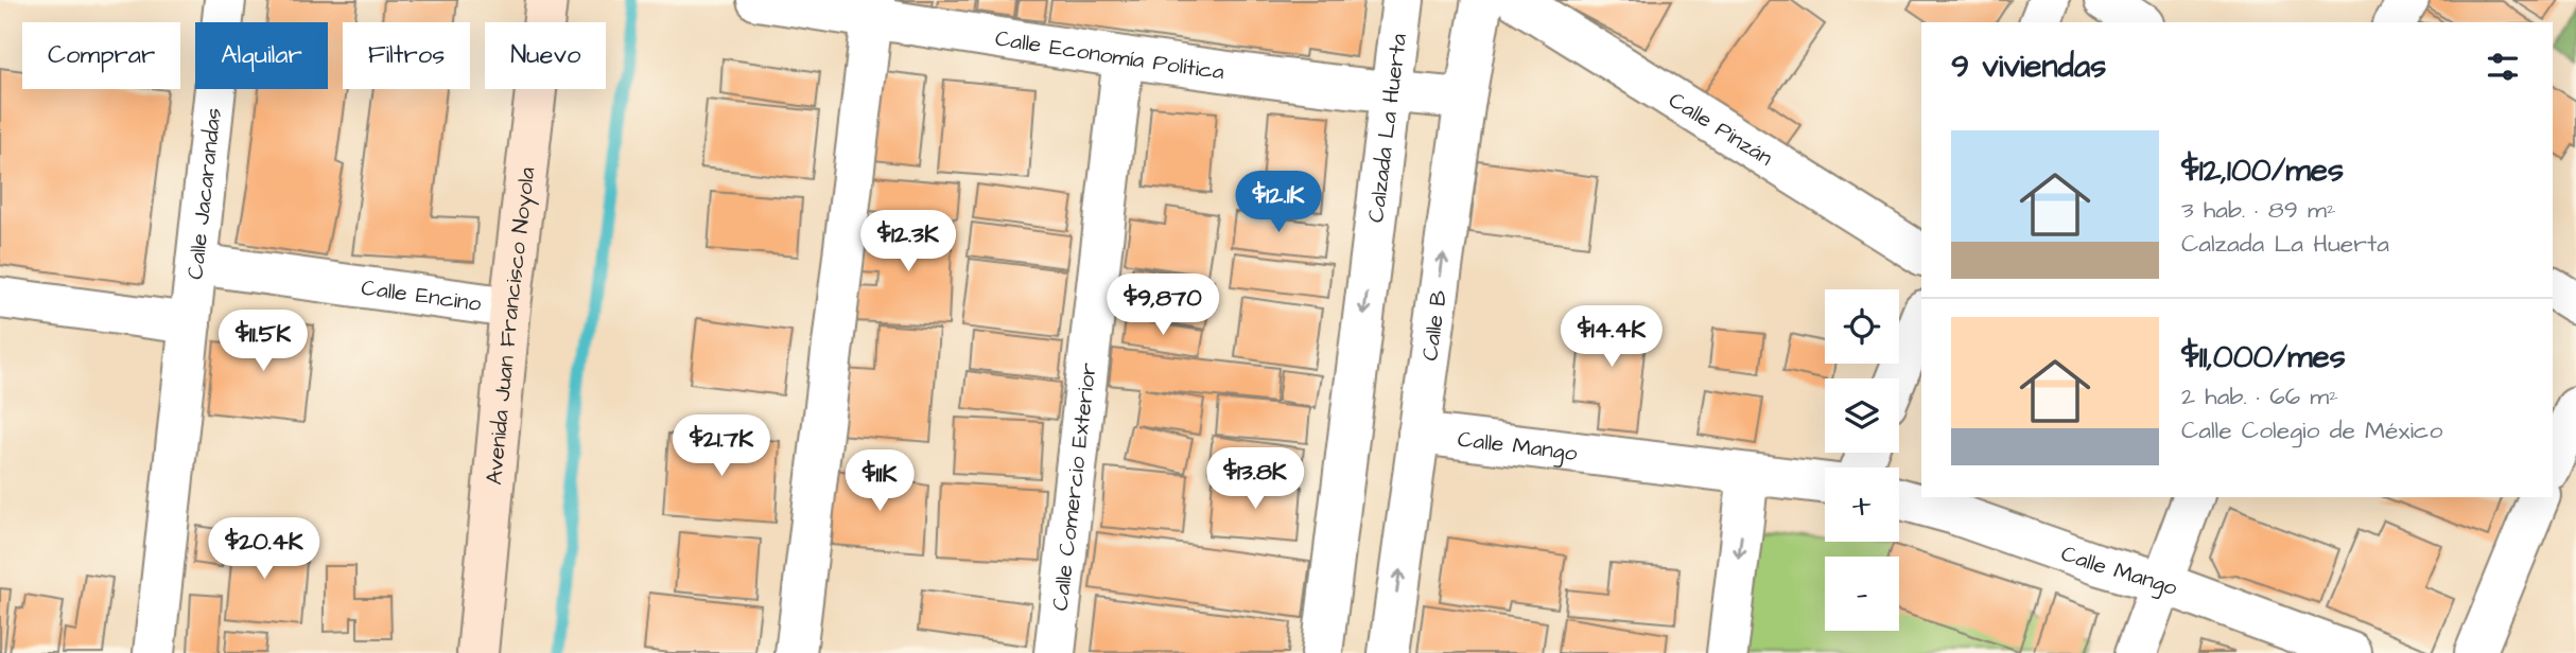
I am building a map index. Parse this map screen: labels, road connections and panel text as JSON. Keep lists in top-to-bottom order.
{
  "streets": {
    "street": [
      "Calle Economía Política",
      "Calle Pinzán",
      "Calzada La Huerta",
      "Calle Jacarandas",
      "Calle Encino",
      "Avenida Juan Francisco Noyola",
      "Calle B",
      "Calle Mango",
      "Calle Comercio Exterior"
    ]
  },
  "crossings": [
    ["Calle Economía Política", "Calzada La Huerta"],
    ["Calle Economía Política", "Calle B"],
    ["Calle Economía Política", "Calle Comercio Exterior"],
    ["Calle Jacarandas", "Calle Encino"],
    ["Calle Encino", "Avenida Juan Francisco Noyola"],
    ["Calle B", "Calle Mango"]
  ],
  "one_way": ["Calzada La Huerta"],
  "page": {
    "chip": [
      "Comprar",
      "Alquilar",
      "Filtros",
      "Nuevo"
    ],
    "heading": "9 viviendas",
    "list": [
      {
        "name": "$12,100/mes",
        "note": "3 hab. · 89 m² · Calzada La Huerta"
      },
      {
        "name": "$11,000/mes",
        "note": "2 hab. · 66 m² · Calle Colegio de México"
      }
    ],
    "price": [
      "$12.1K",
      "$12.3K",
      "$9,870",
      "$14.4K",
      "$11.5K",
      "$21.7K",
      "$13.8K",
      "$11K",
      "$20.4K"
    ],
    "map_buttons": ["+", "−"]
  }
}
